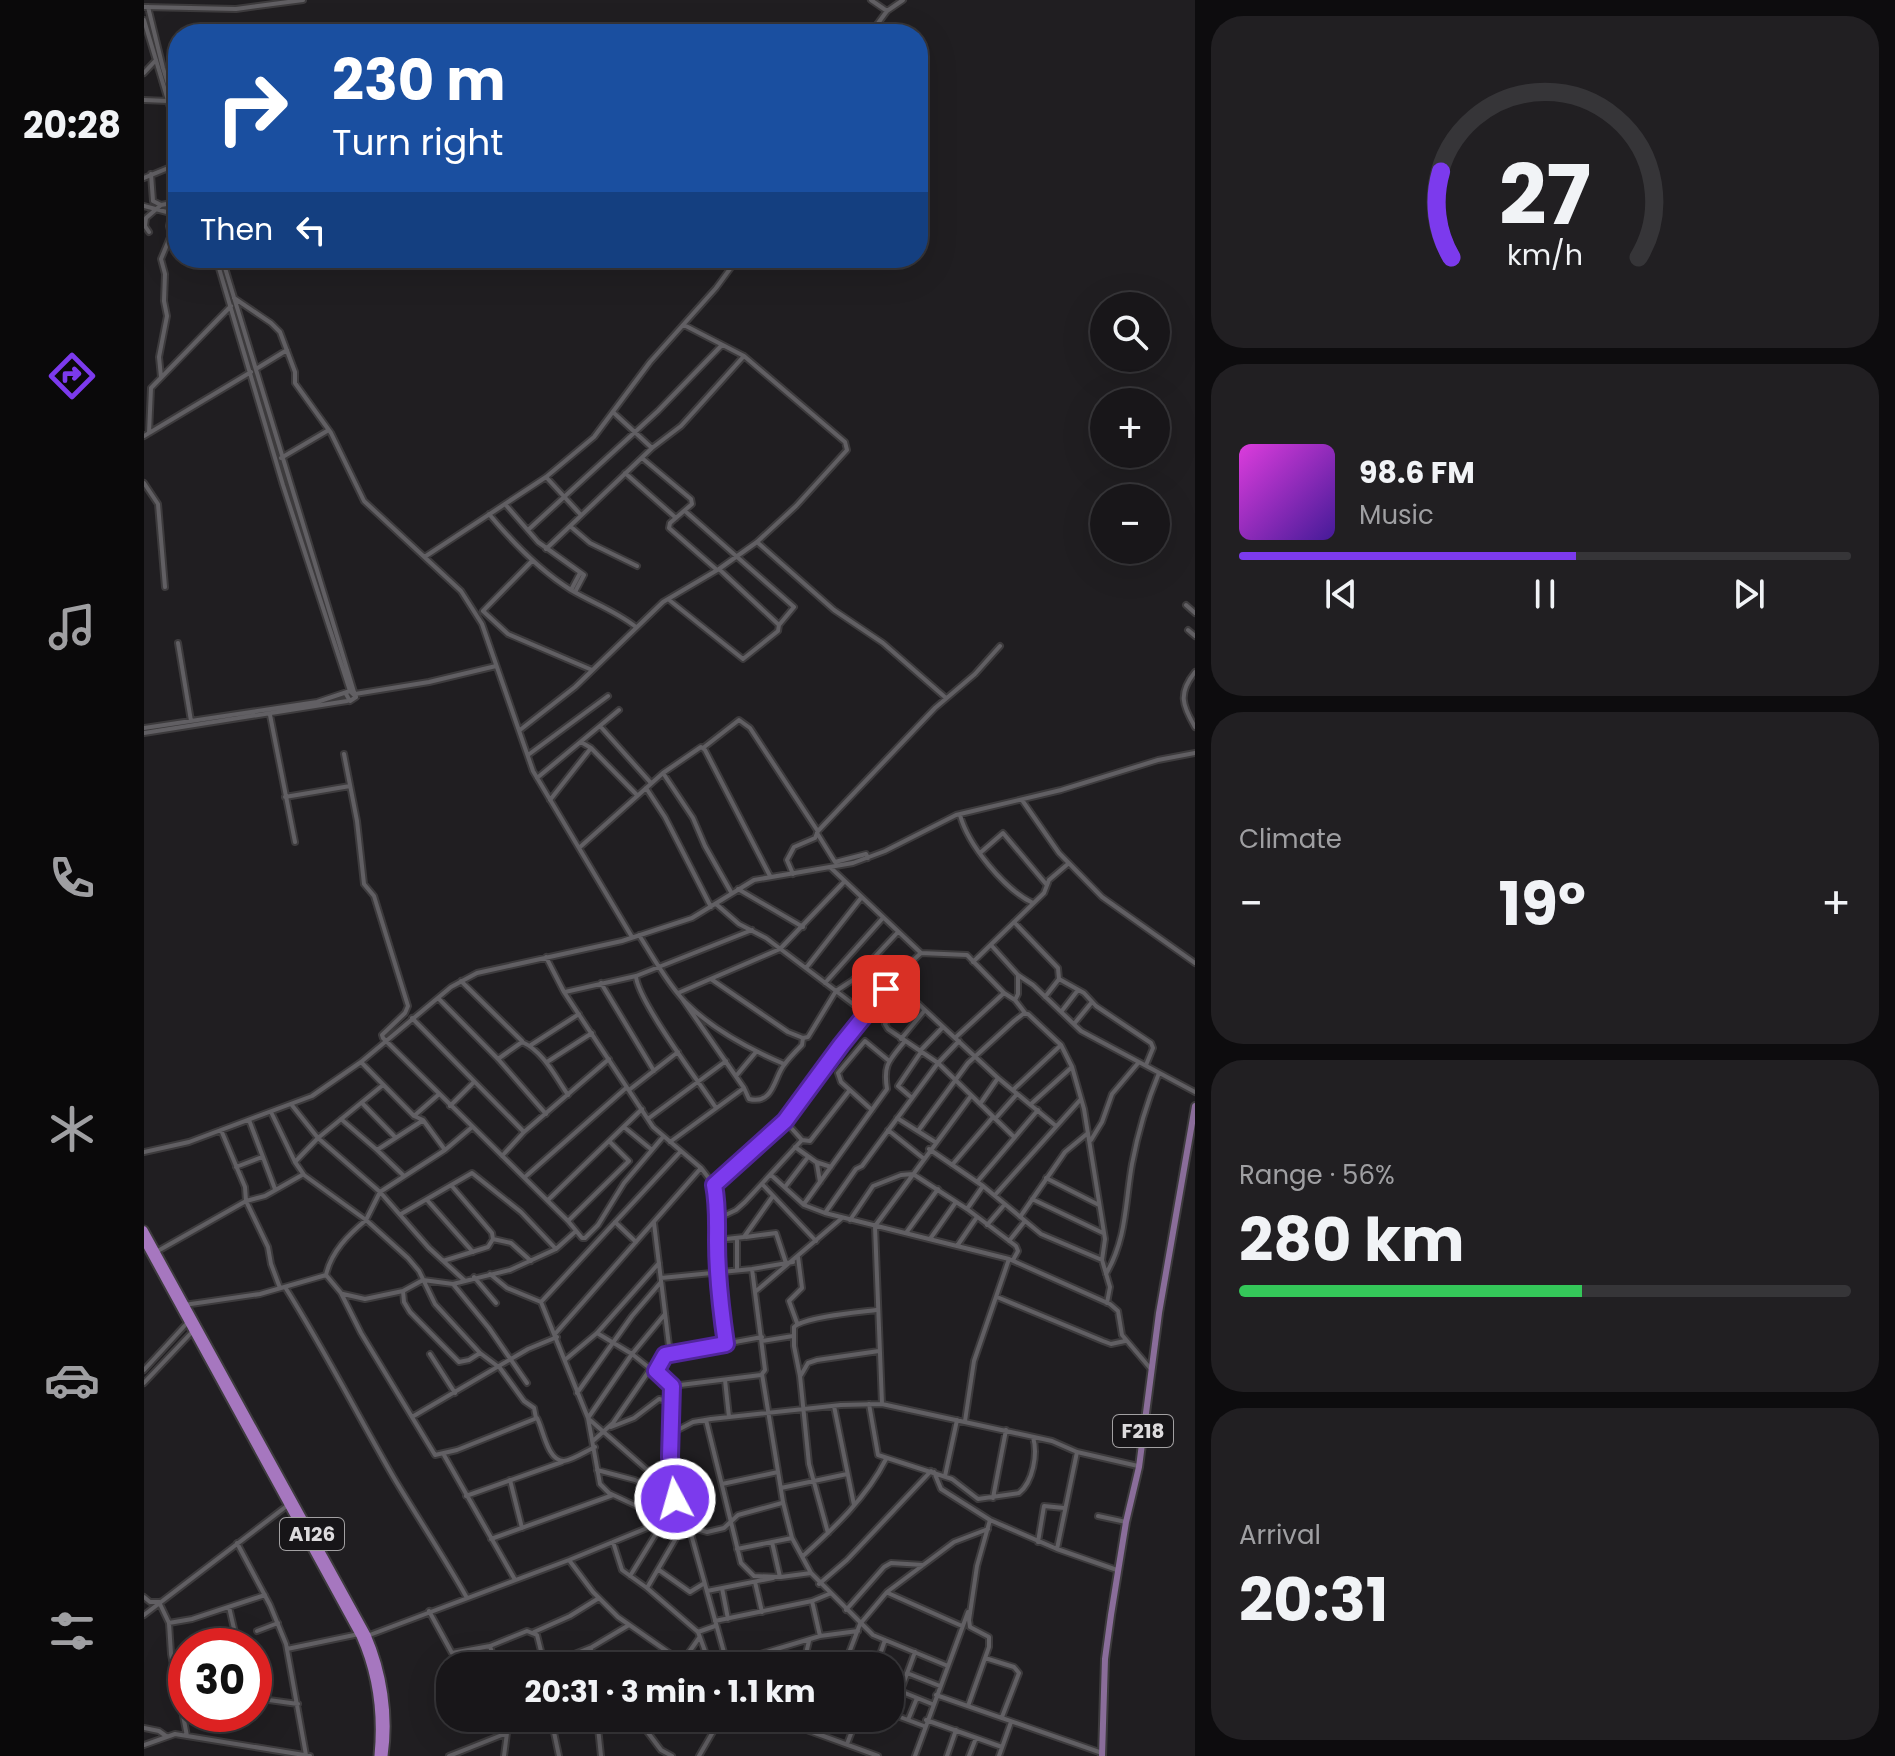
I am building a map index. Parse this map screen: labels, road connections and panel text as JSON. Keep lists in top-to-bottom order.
{
  "streets": {
    "highway": ["A126"],
    "main road": ["F218"]
  },
  "page": {
    "tabs": "20:28",
    "turn": ["230 m", "Turn right"],
    "then": "Then",
    "map_buttons": ["+", "−"],
    "song": ["98.6 FM", "Music"],
    "tile": [
      "Climate",
      ["Range · 56%", "280 km"],
      ["Arrival", "20:31"]
    ],
    "heat": ["−", "19°", "+"],
    "limit": "30",
    "trip": "20:31 · 3 min · 1.1 km",
    "gauge": ["27", "km/h"]
  }
}
